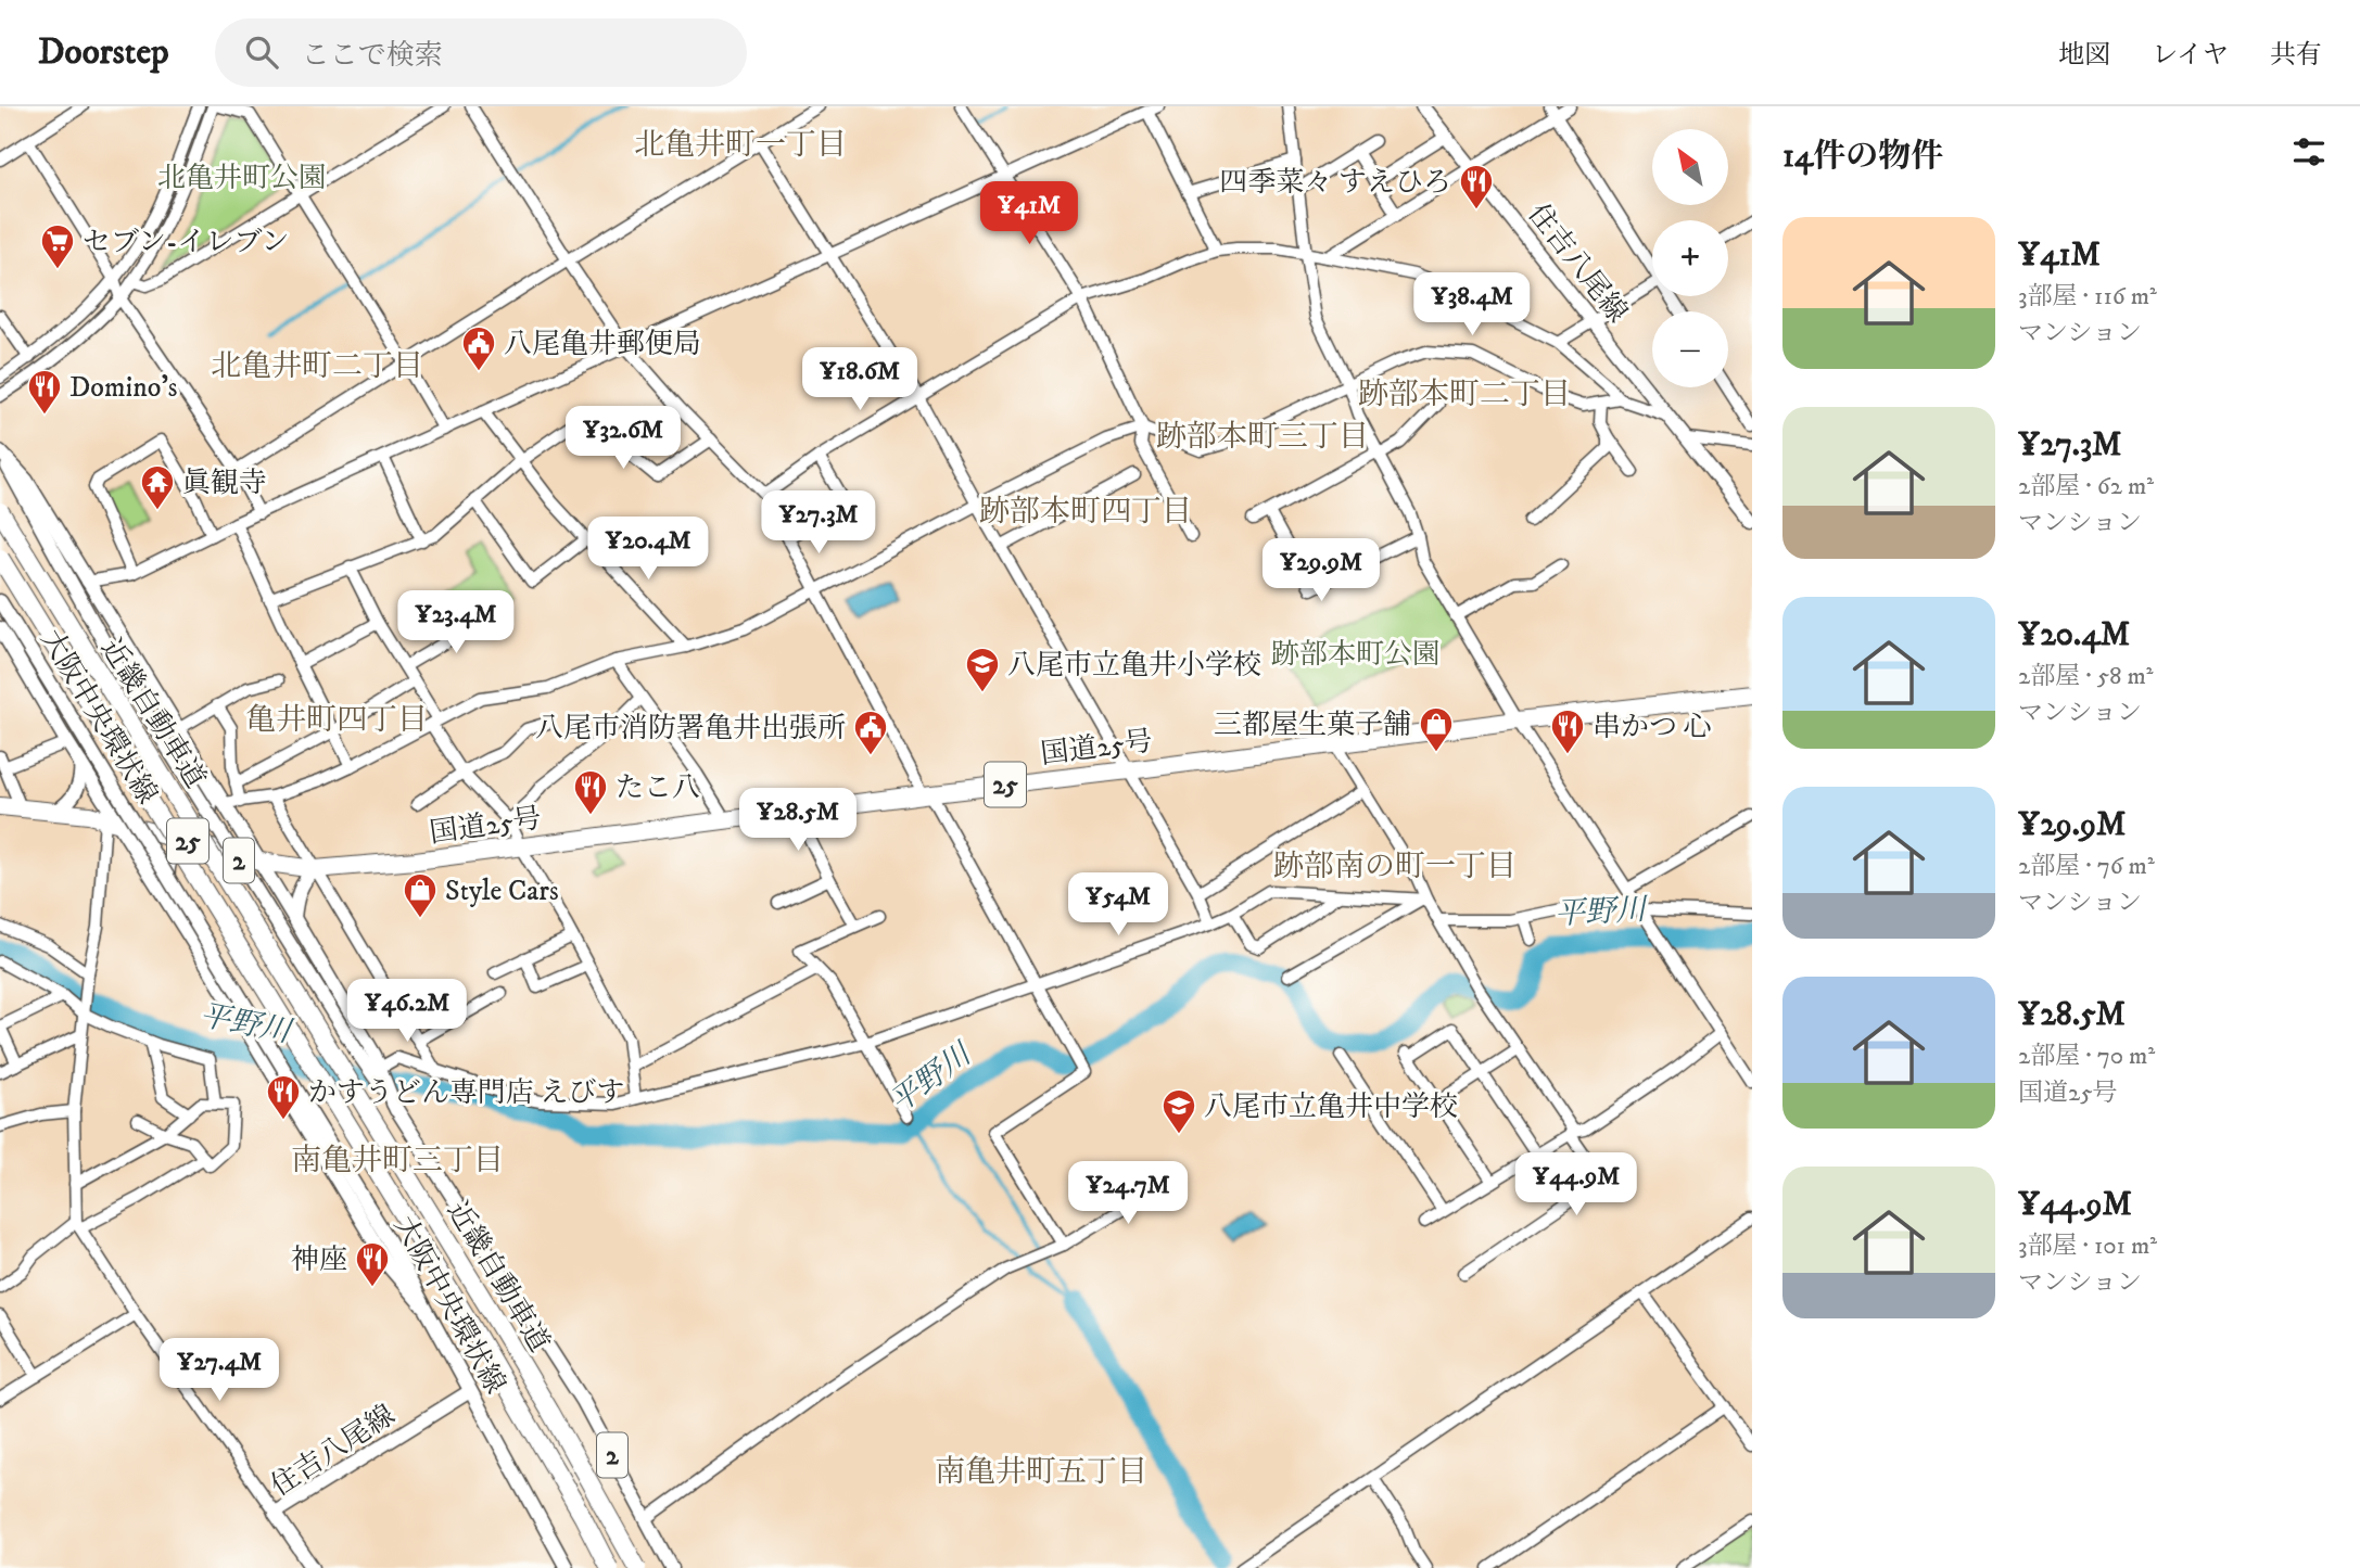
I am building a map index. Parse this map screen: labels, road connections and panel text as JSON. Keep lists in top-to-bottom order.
{
  "streets": {
    "highway": ["近畿自動車道", "国道25号", "25"],
    "main road": ["住吉八尾線", "大阪中央環状線", "2"]
  },
  "crossings": [
    ["住吉八尾線", "大阪中央環状線"],
    ["大阪中央環状線", "国道25号"]
  ],
  "districts": [
    "北亀井町一丁目",
    "北亀井町二丁目",
    "跡部本町二丁目",
    "跡部本町三丁目",
    "跡部本町四丁目",
    "亀井町四丁目",
    "跡部南の町一丁目",
    "南亀井町三丁目",
    "南亀井町五丁目"
  ],
  "water": ["平野川"],
  "parks": ["北亀井町公園", "跡部本町公園"],
  "places": {
    "restaurant": [
      "四季菜々 すえひろ",
      "Domino's",
      "串かつ 心",
      "たこ八",
      "かすうどん専門店 えびす",
      "神座"
    ],
    "supermarket": ["セブン-イレブン"],
    "public building": ["八尾亀井郵便局", "八尾市消防署亀井出張所"],
    "temple": ["眞観寺"],
    "school or university": ["八尾市立亀井小学校", "八尾市立亀井中学校"],
    "shop": ["三都屋生菓子舗", "Style Cars"]
  },
  "north": "top left",
  "page": {
    "header": "Doorstep",
    "search": "ここで検索",
    "nav": ["地図", "レイヤ", "共有"],
    "heading": "14件の物件",
    "map_buttons": ["+", "−"],
    "price": [
      "¥41M",
      "¥38.4M",
      "¥18.6M",
      "¥32.6M",
      "¥27.3M",
      "¥20.4M",
      "¥29.9M",
      "¥23.4M",
      "¥28.5M",
      "¥54M",
      "¥46.2M",
      "¥44.9M",
      "¥24.7M",
      "¥27.4M"
    ],
    "list": [
      {
        "name": "¥41M",
        "note": "3部屋 · 116 m² · マンション"
      },
      {
        "name": "¥27.3M",
        "note": "2部屋 · 62 m² · マンション"
      },
      {
        "name": "¥20.4M",
        "note": "2部屋 · 58 m² · マンション"
      },
      {
        "name": "¥29.9M",
        "note": "2部屋 · 76 m² · マンション"
      },
      {
        "name": "¥28.5M",
        "note": "2部屋 · 70 m² · 国道25号"
      },
      {
        "name": "¥44.9M",
        "note": "3部屋 · 101 m² · マンション"
      }
    ]
  }
}
